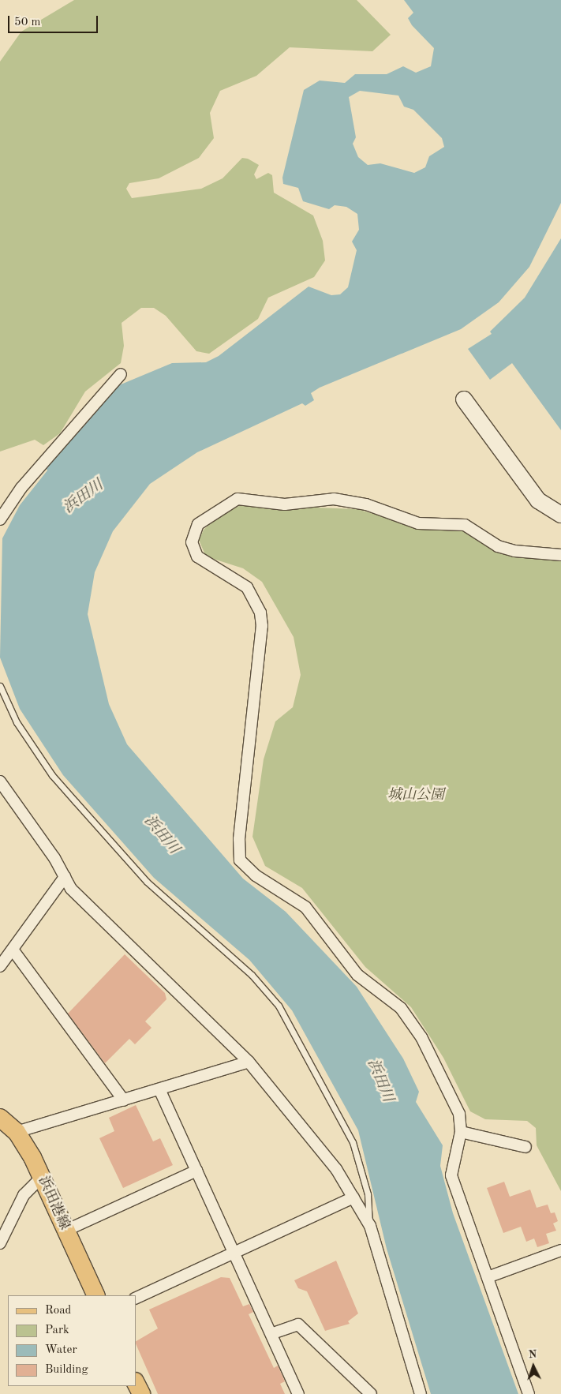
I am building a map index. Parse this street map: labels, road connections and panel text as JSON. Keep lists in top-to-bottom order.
{
  "streets": {
    "main road": ["浜田港線"]
  },
  "water": ["浜田川"],
  "parks": ["城山公園"],
  "legend": [
    "Road",
    "Park",
    "Water",
    "Building"
  ],
  "scale_bar": "50 m",
  "north": "top"
}
